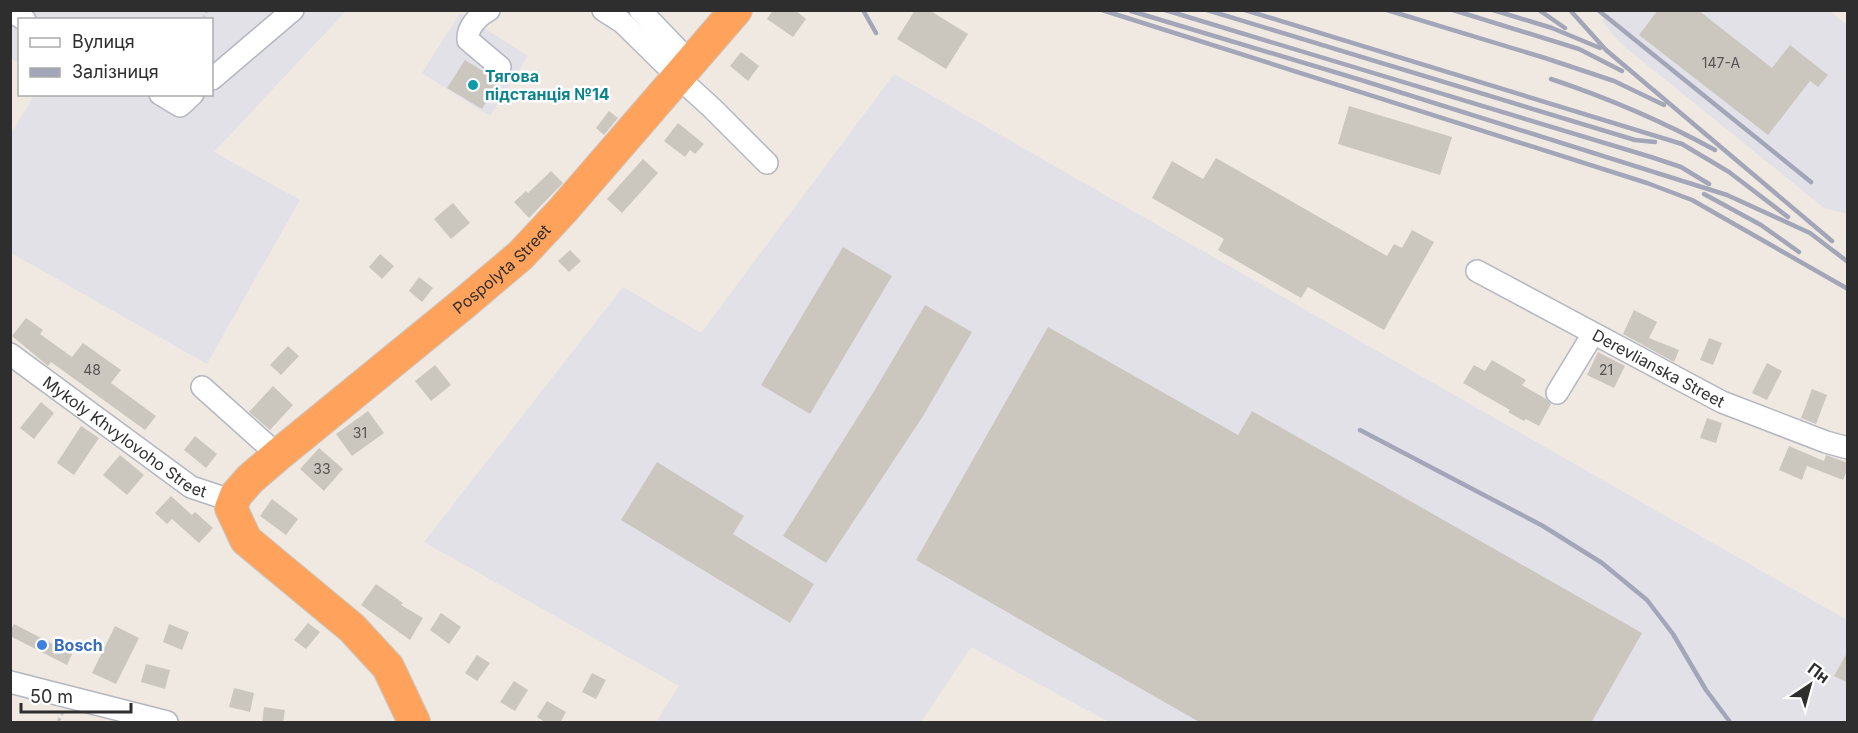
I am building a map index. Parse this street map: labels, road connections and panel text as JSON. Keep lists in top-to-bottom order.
{
  "streets": {
    "highway": ["Pospolyta Street"],
    "street": ["Derevlianska Street", "Mykoly Khvylovoho Street"]
  },
  "crossings": [
    ["Pospolyta Street", "Mykoly Khvylovoho Street"]
  ],
  "places": ["Тягова пiдстанцiя №14", "Bosch"],
  "house_numbers": [
    "147-А",
    "48",
    "21",
    "31",
    "33"
  ],
  "legend": ["Вулиця", "Залізниця"],
  "scale_bar": "50 m",
  "north": "top right"
}
